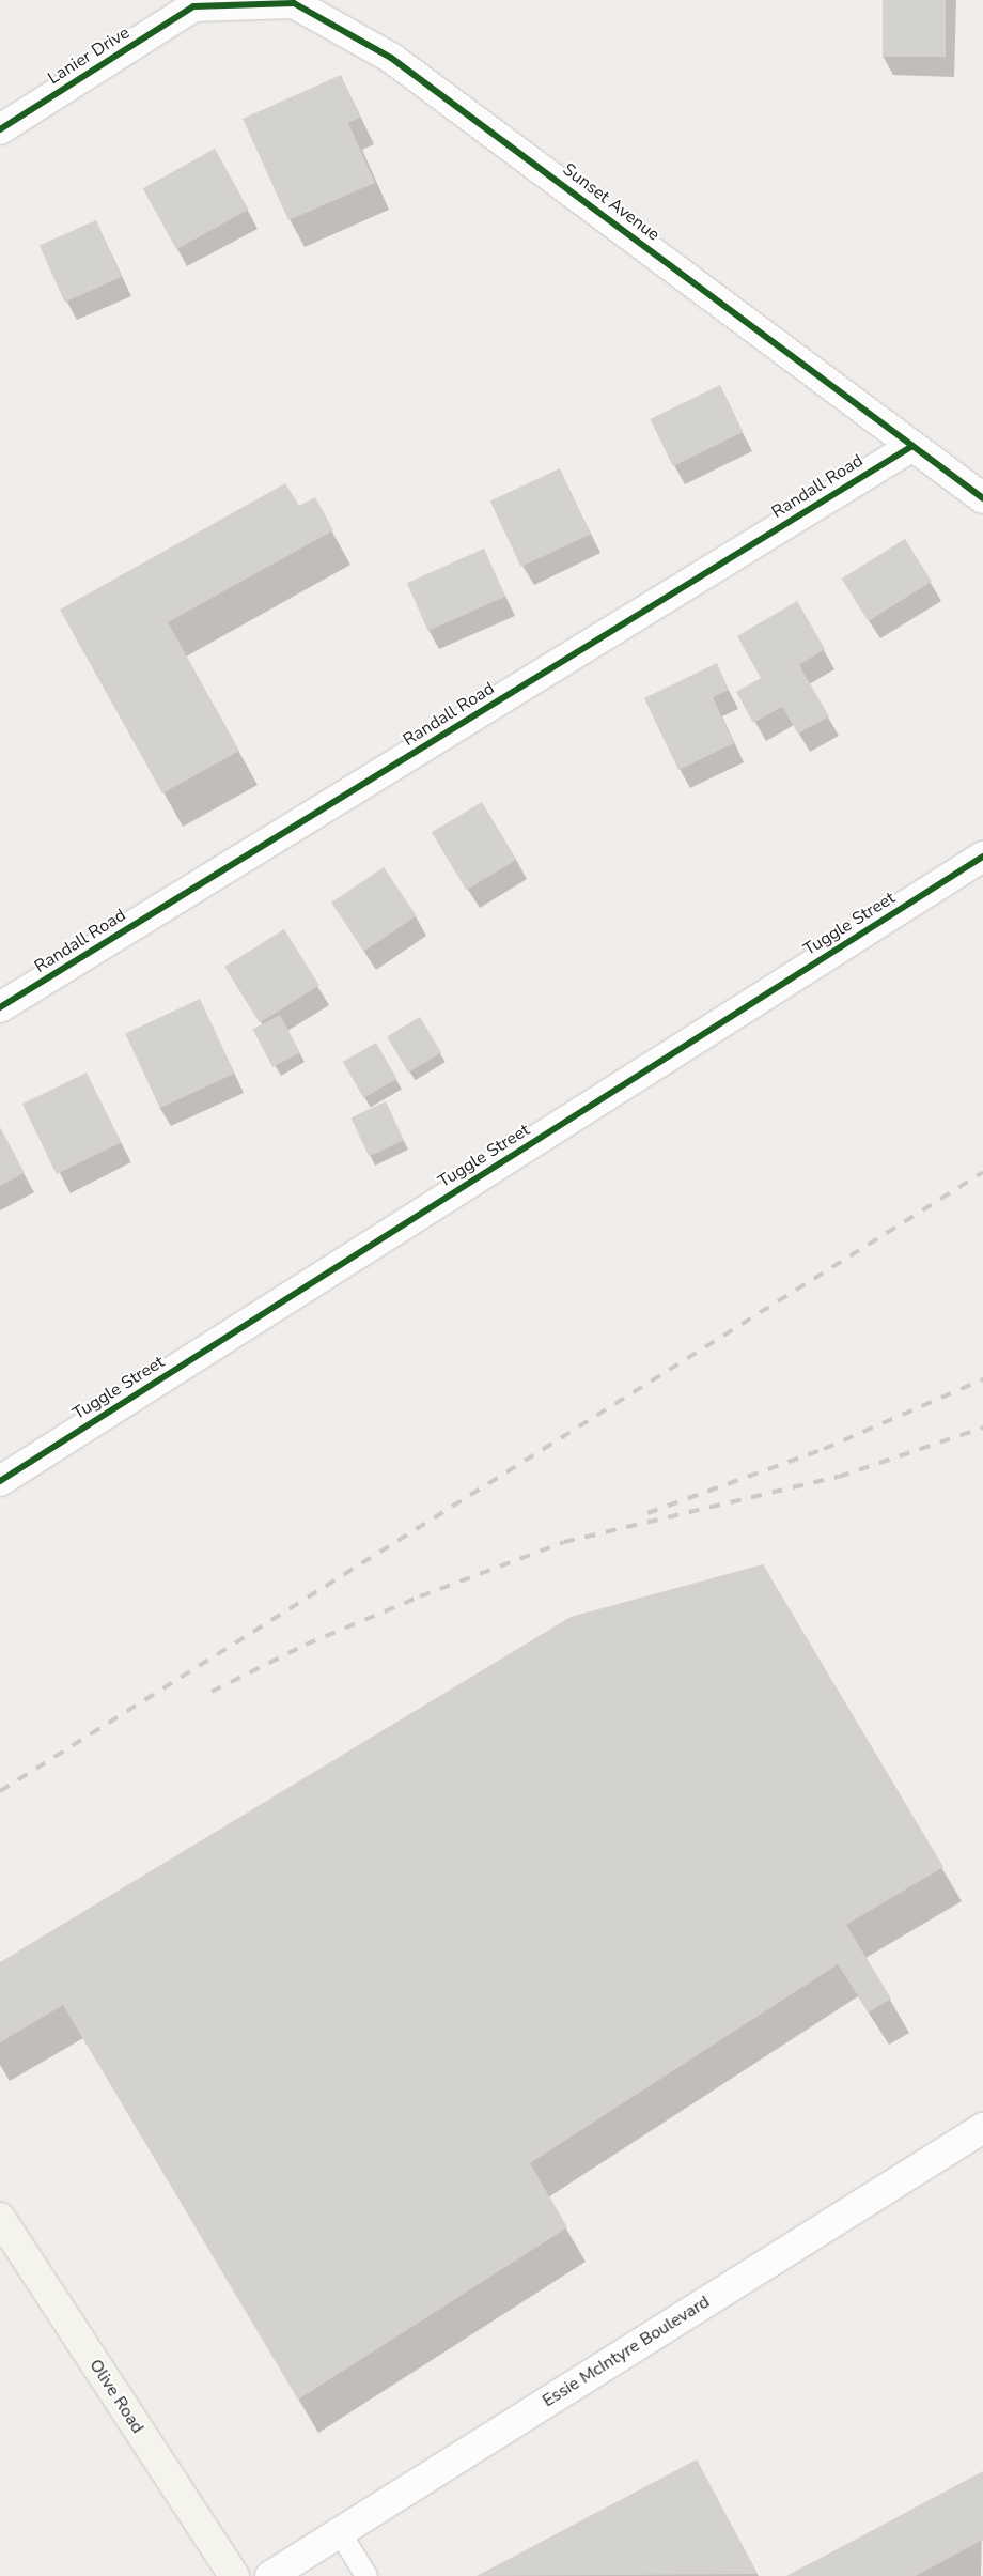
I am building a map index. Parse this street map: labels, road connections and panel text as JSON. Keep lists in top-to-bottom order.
{
  "streets": {
    "street": [
      "Lanier Drive",
      "Sunset Avenue",
      "Randall Road",
      "Tuggle Street",
      "Essie McIntyre Boulevard",
      "Olive Road"
    ]
  },
  "crossings": [
    ["Lanier Drive", "Sunset Avenue"],
    ["Sunset Avenue", "Randall Road"]
  ]
}
